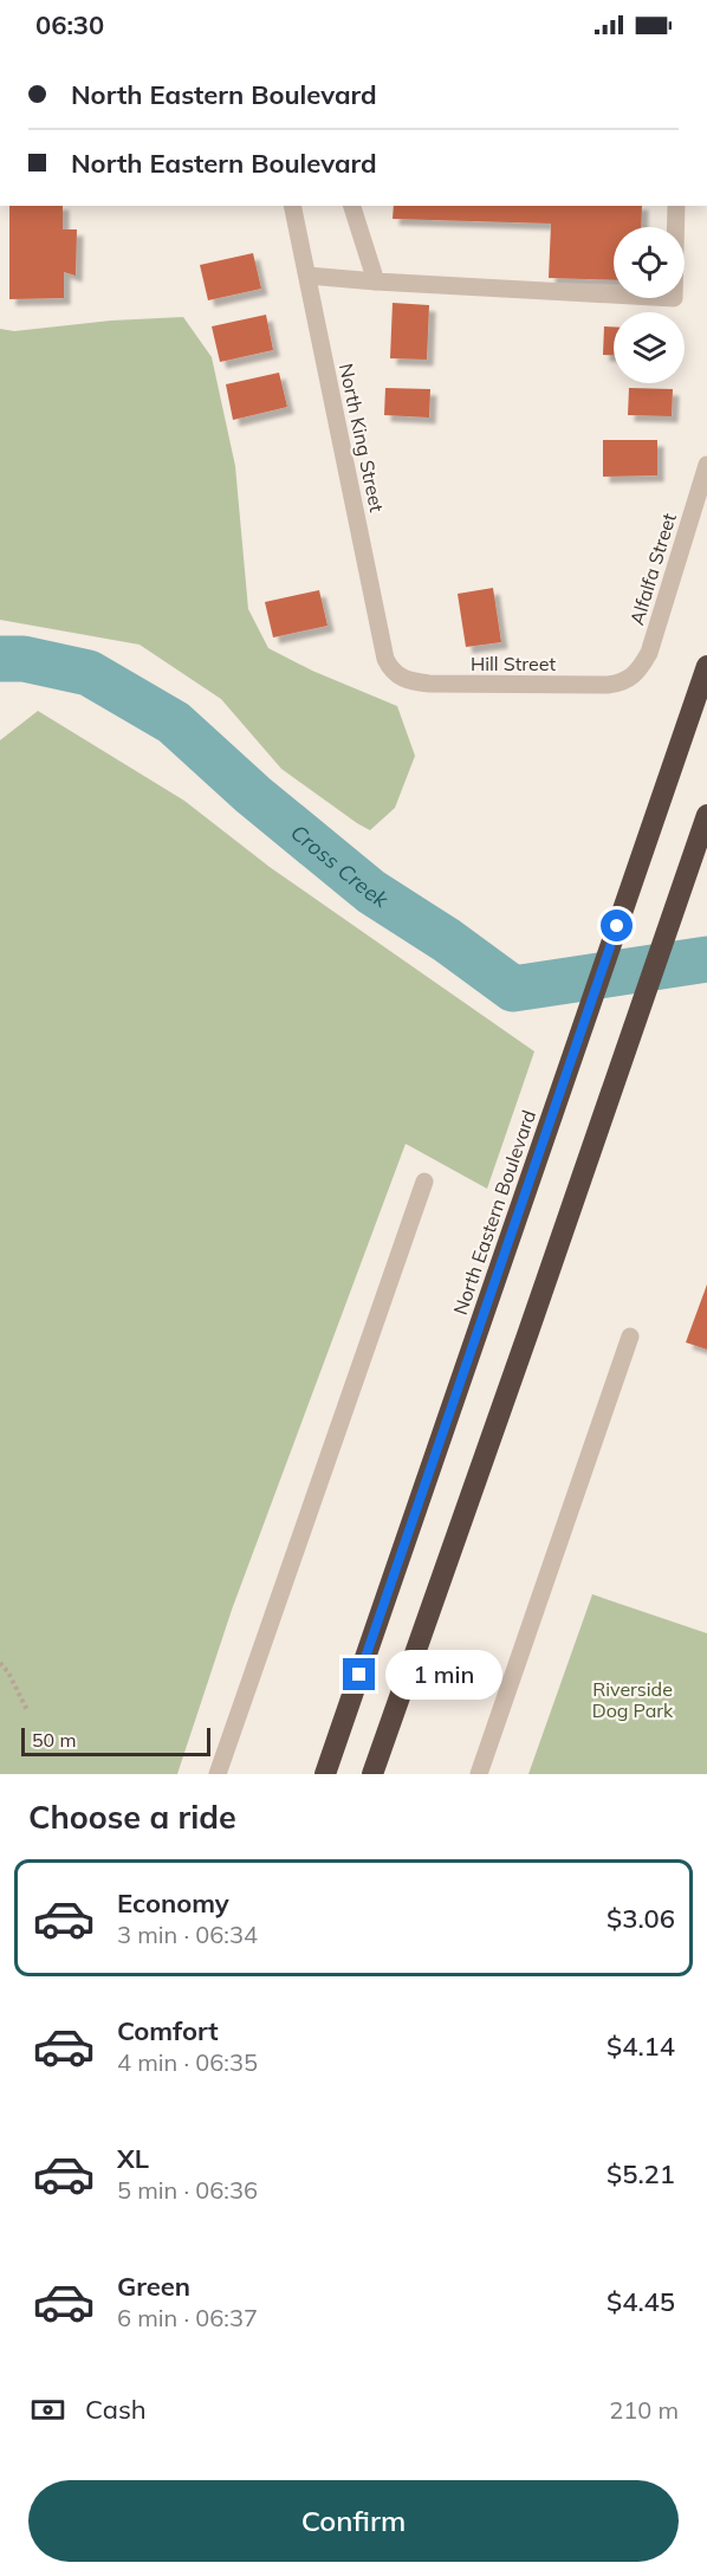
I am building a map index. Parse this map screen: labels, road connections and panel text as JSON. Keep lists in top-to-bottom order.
{
  "streets": {
    "highway": ["North Eastern Boulevard"],
    "street": ["North King Street", "Alfalfa Street", "Hill Street"]
  },
  "crossings": [
    ["North King Street", "Hill Street"],
    ["Alfalfa Street", "Hill Street"]
  ],
  "water": ["Cross Creek"],
  "parks": ["Riverside Dog Park"],
  "scale_bar": "50 m",
  "page": {
    "status": "06:30",
    "banner": ["North Eastern Boulevard", "North Eastern Boulevard"],
    "bubble": "1 min",
    "scale": "50 m",
    "heading": "Choose a ride",
    "list": [
      {
        "name": "Economy",
        "note": "3 min · 06:34",
        "value": "$3.06"
      },
      {
        "name": "Comfort",
        "note": "4 min · 06:35",
        "value": "$4.14"
      },
      {
        "name": "XL",
        "note": "5 min · 06:36",
        "value": "$5.21"
      },
      {
        "name": "Green",
        "note": "6 min · 06:37",
        "value": "$4.45"
      }
    ],
    "pay": ["Cash", "210 m"],
    "buttons": "Confirm"
  }
}
